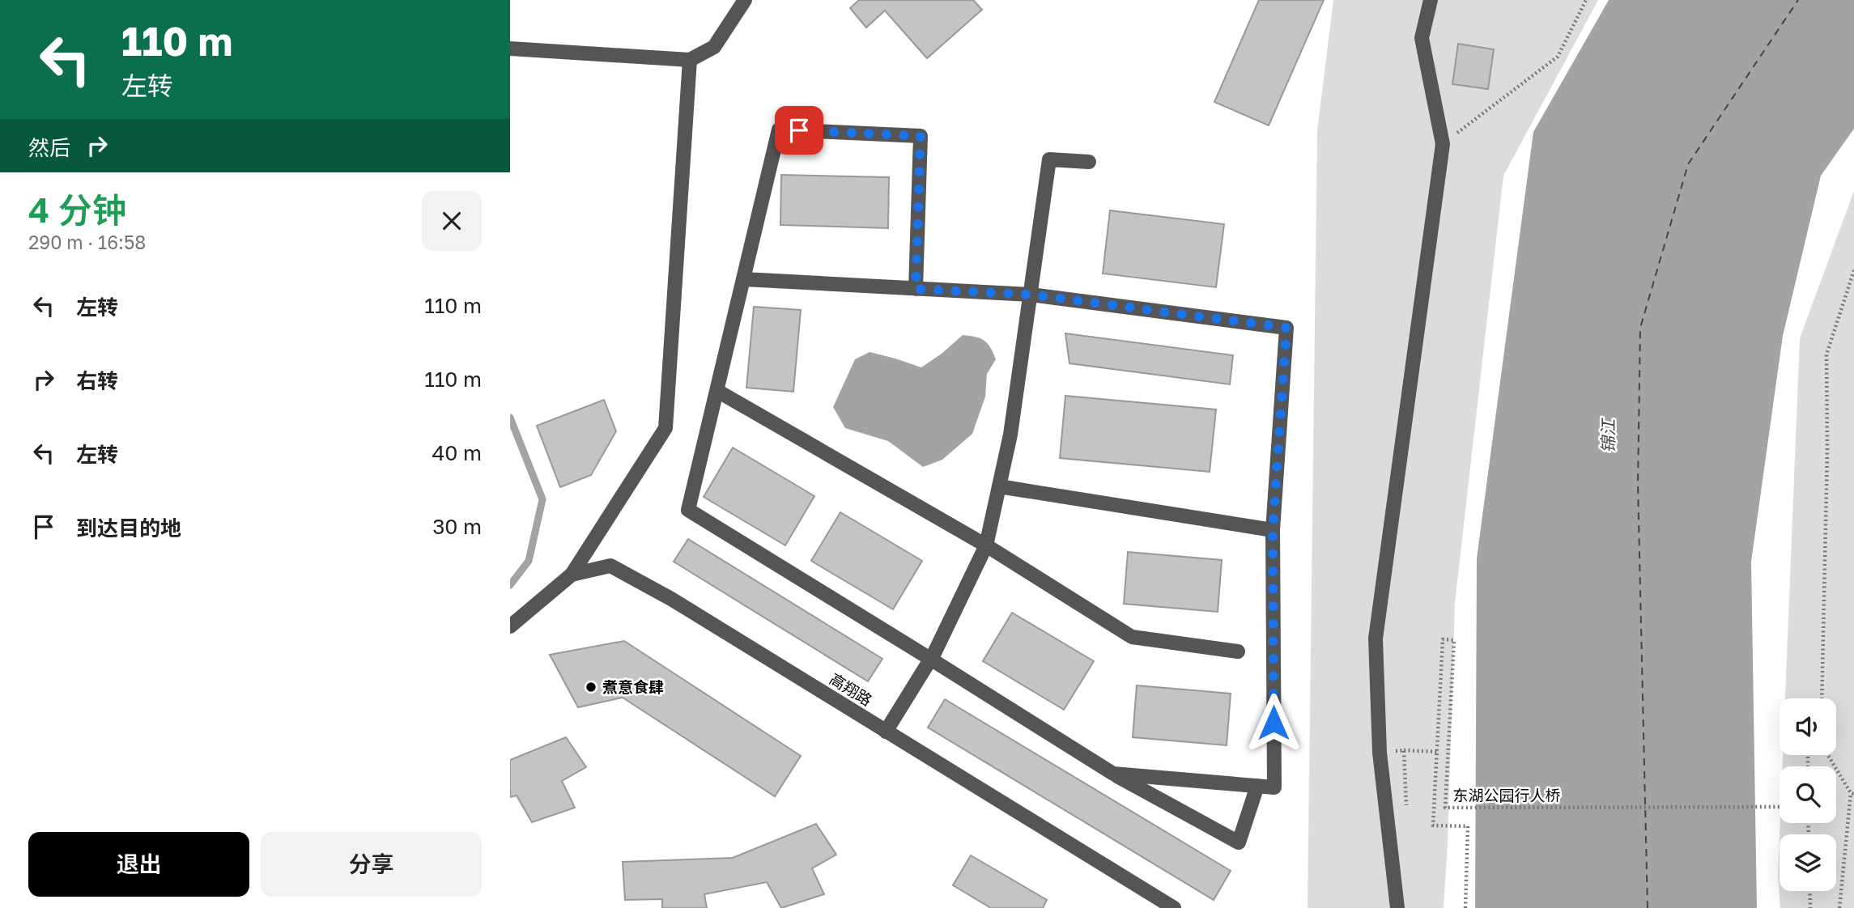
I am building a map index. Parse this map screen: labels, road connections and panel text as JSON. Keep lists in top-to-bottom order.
{
  "streets": {
    "street": ["高翔路"],
    "path": ["东湖公园行人桥"]
  },
  "water": ["锦江"],
  "places": ["煮意食肆"],
  "page": {
    "turn": ["110 m", "左转"],
    "then": "然后",
    "heading": ["4 分钟", "290 m · 16:58"],
    "list": [
      {
        "name": "左转",
        "value": "110 m"
      },
      {
        "name": "右转",
        "value": "110 m"
      },
      {
        "name": "左转",
        "value": "40 m"
      },
      {
        "name": "到达目的地",
        "value": "30 m"
      }
    ],
    "buttons": ["退出", "分享"]
  }
}
